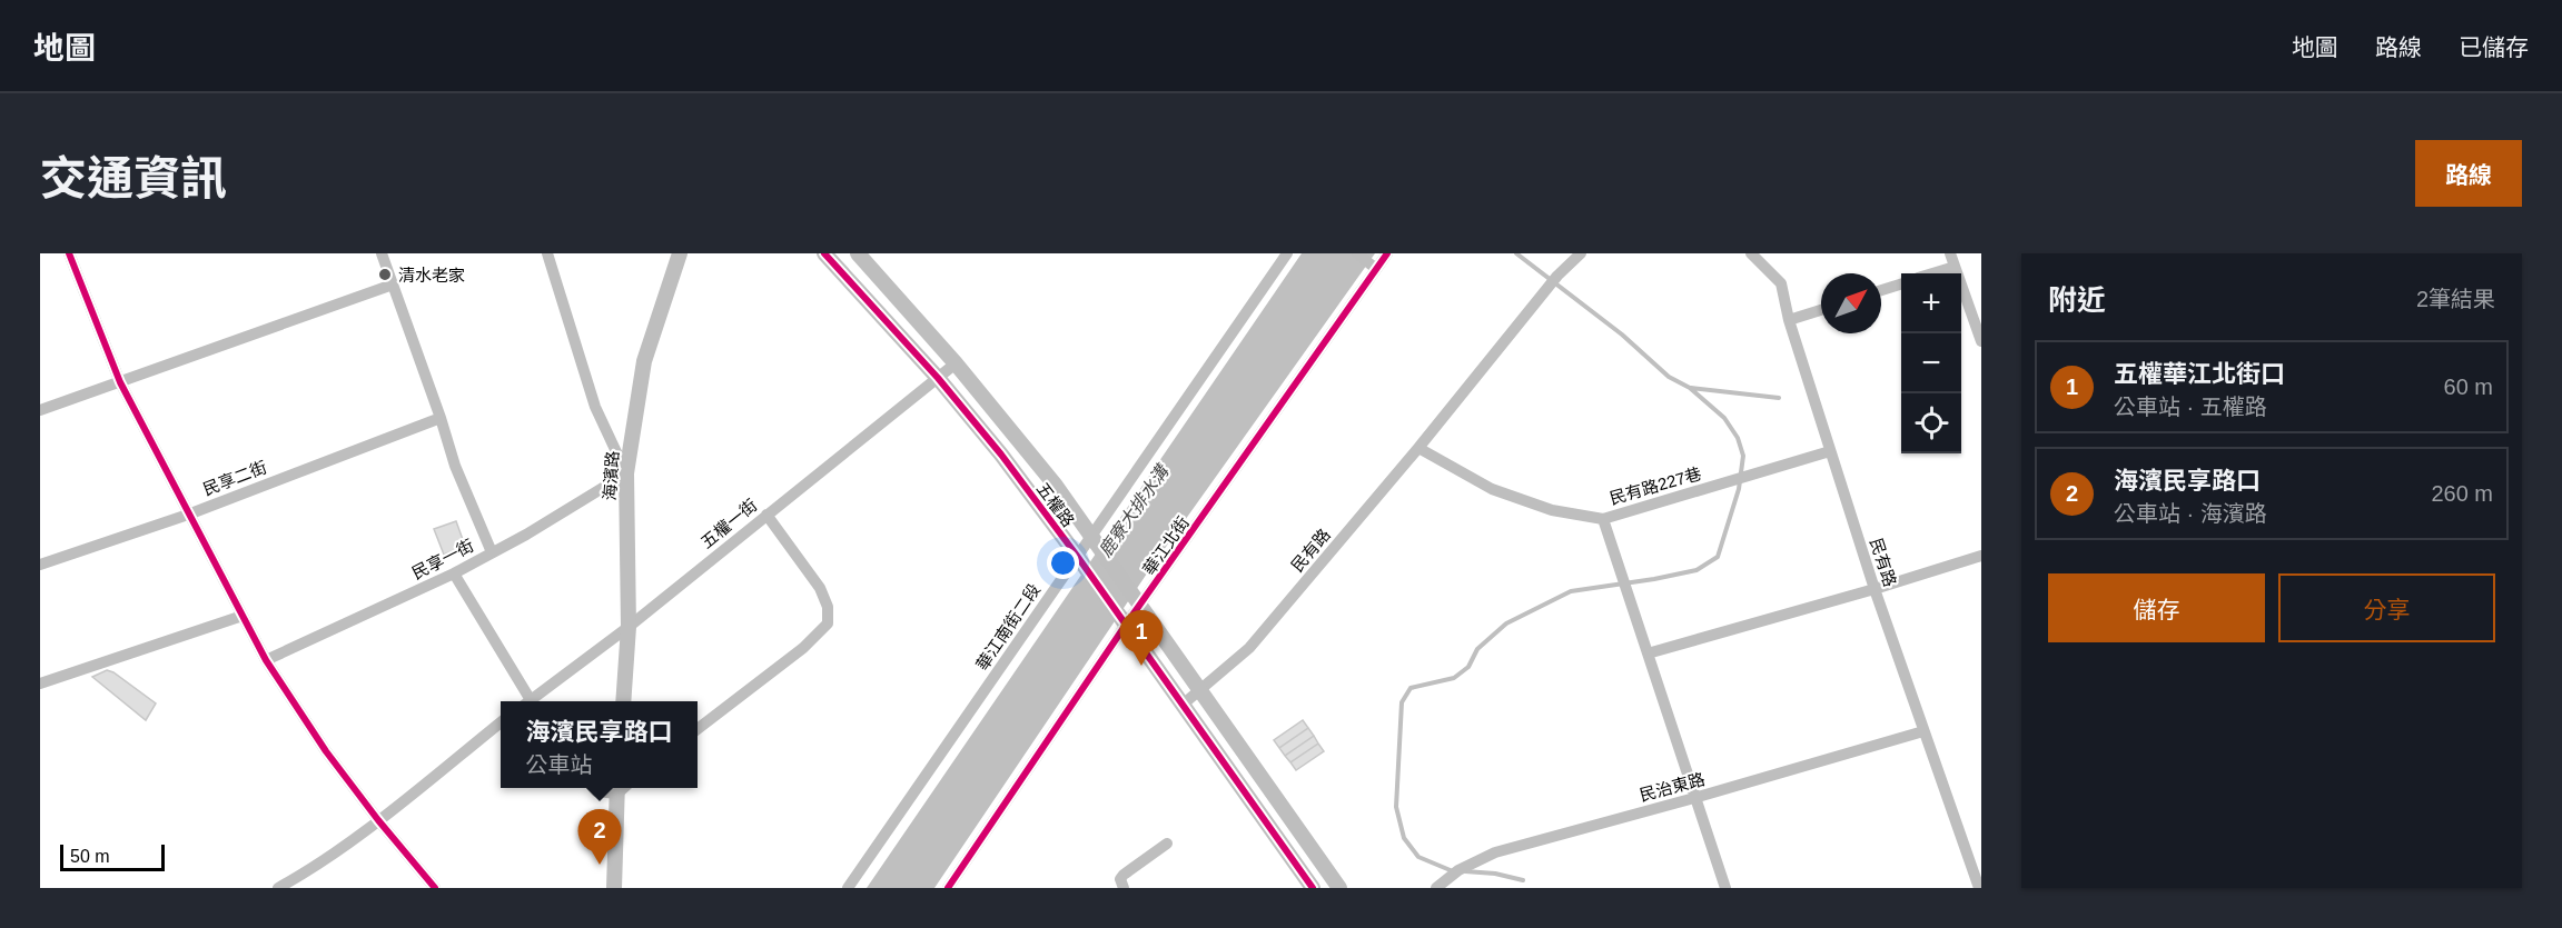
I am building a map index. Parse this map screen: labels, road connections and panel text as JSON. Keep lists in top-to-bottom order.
{
  "streets": {
    "street": [
      "海濱路",
      "民享二街",
      "民有路227巷",
      "五權路",
      "五權一街",
      "華江北街",
      "民有路",
      "民享一街",
      "華江南街二段",
      "民治東路"
    ]
  },
  "crossings": [
    ["海濱路", "五權一街"],
    ["海濱路", "民享一街"],
    ["民有路227巷", "民有路"],
    ["五權路", "五權一街"],
    ["五權路", "華江北街"],
    ["五權路", "民有路"],
    ["五權路", "華江南街二段"],
    ["民有路", "民治東路"]
  ],
  "water": ["鹿寮大排水溝"],
  "places": ["清水老家"],
  "scale_bar": "50 m",
  "north": "top right",
  "page": {
    "header": "地圖",
    "nav": ["地圖", "路線", "已儲存"],
    "title": "交通資訊",
    "buttons": [
      "路線",
      ["儲存", "分享"]
    ],
    "heading": ["附近", "2筆結果"],
    "map_buttons": ["+", "−"],
    "list": [
      {
        "mark": "1",
        "name": "五權華江北街口",
        "note": "公車站 · 五權路",
        "value": "60 m"
      },
      {
        "mark": "2",
        "name": "海濱民享路口",
        "note": "公車站 · 海濱路",
        "value": "260 m"
      }
    ],
    "pins": ["1", "2"],
    "popup": ["海濱民享路口", "公車站"],
    "scale": "50 m"
  }
}
